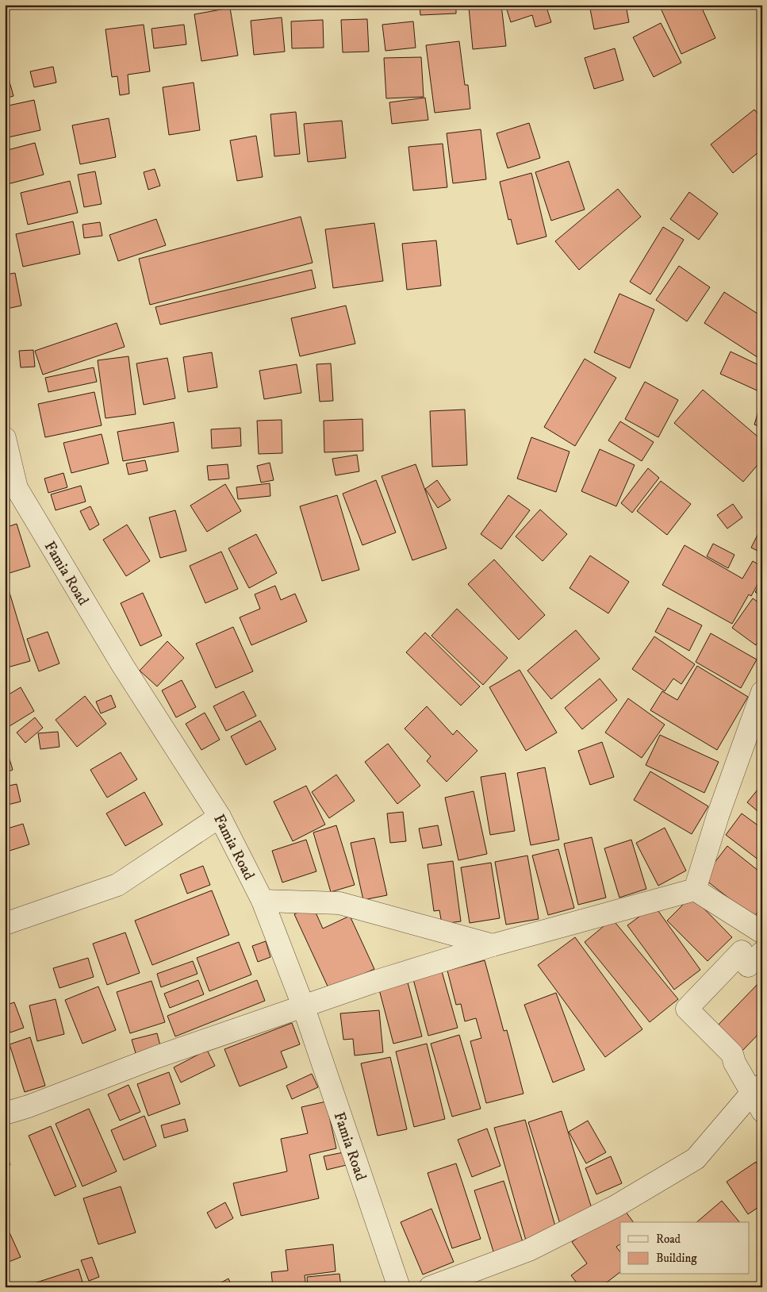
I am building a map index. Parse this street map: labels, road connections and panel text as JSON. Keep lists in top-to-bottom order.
{
  "streets": {
    "street": ["Famia Road"]
  },
  "legend": ["Road", "Building"]
}
